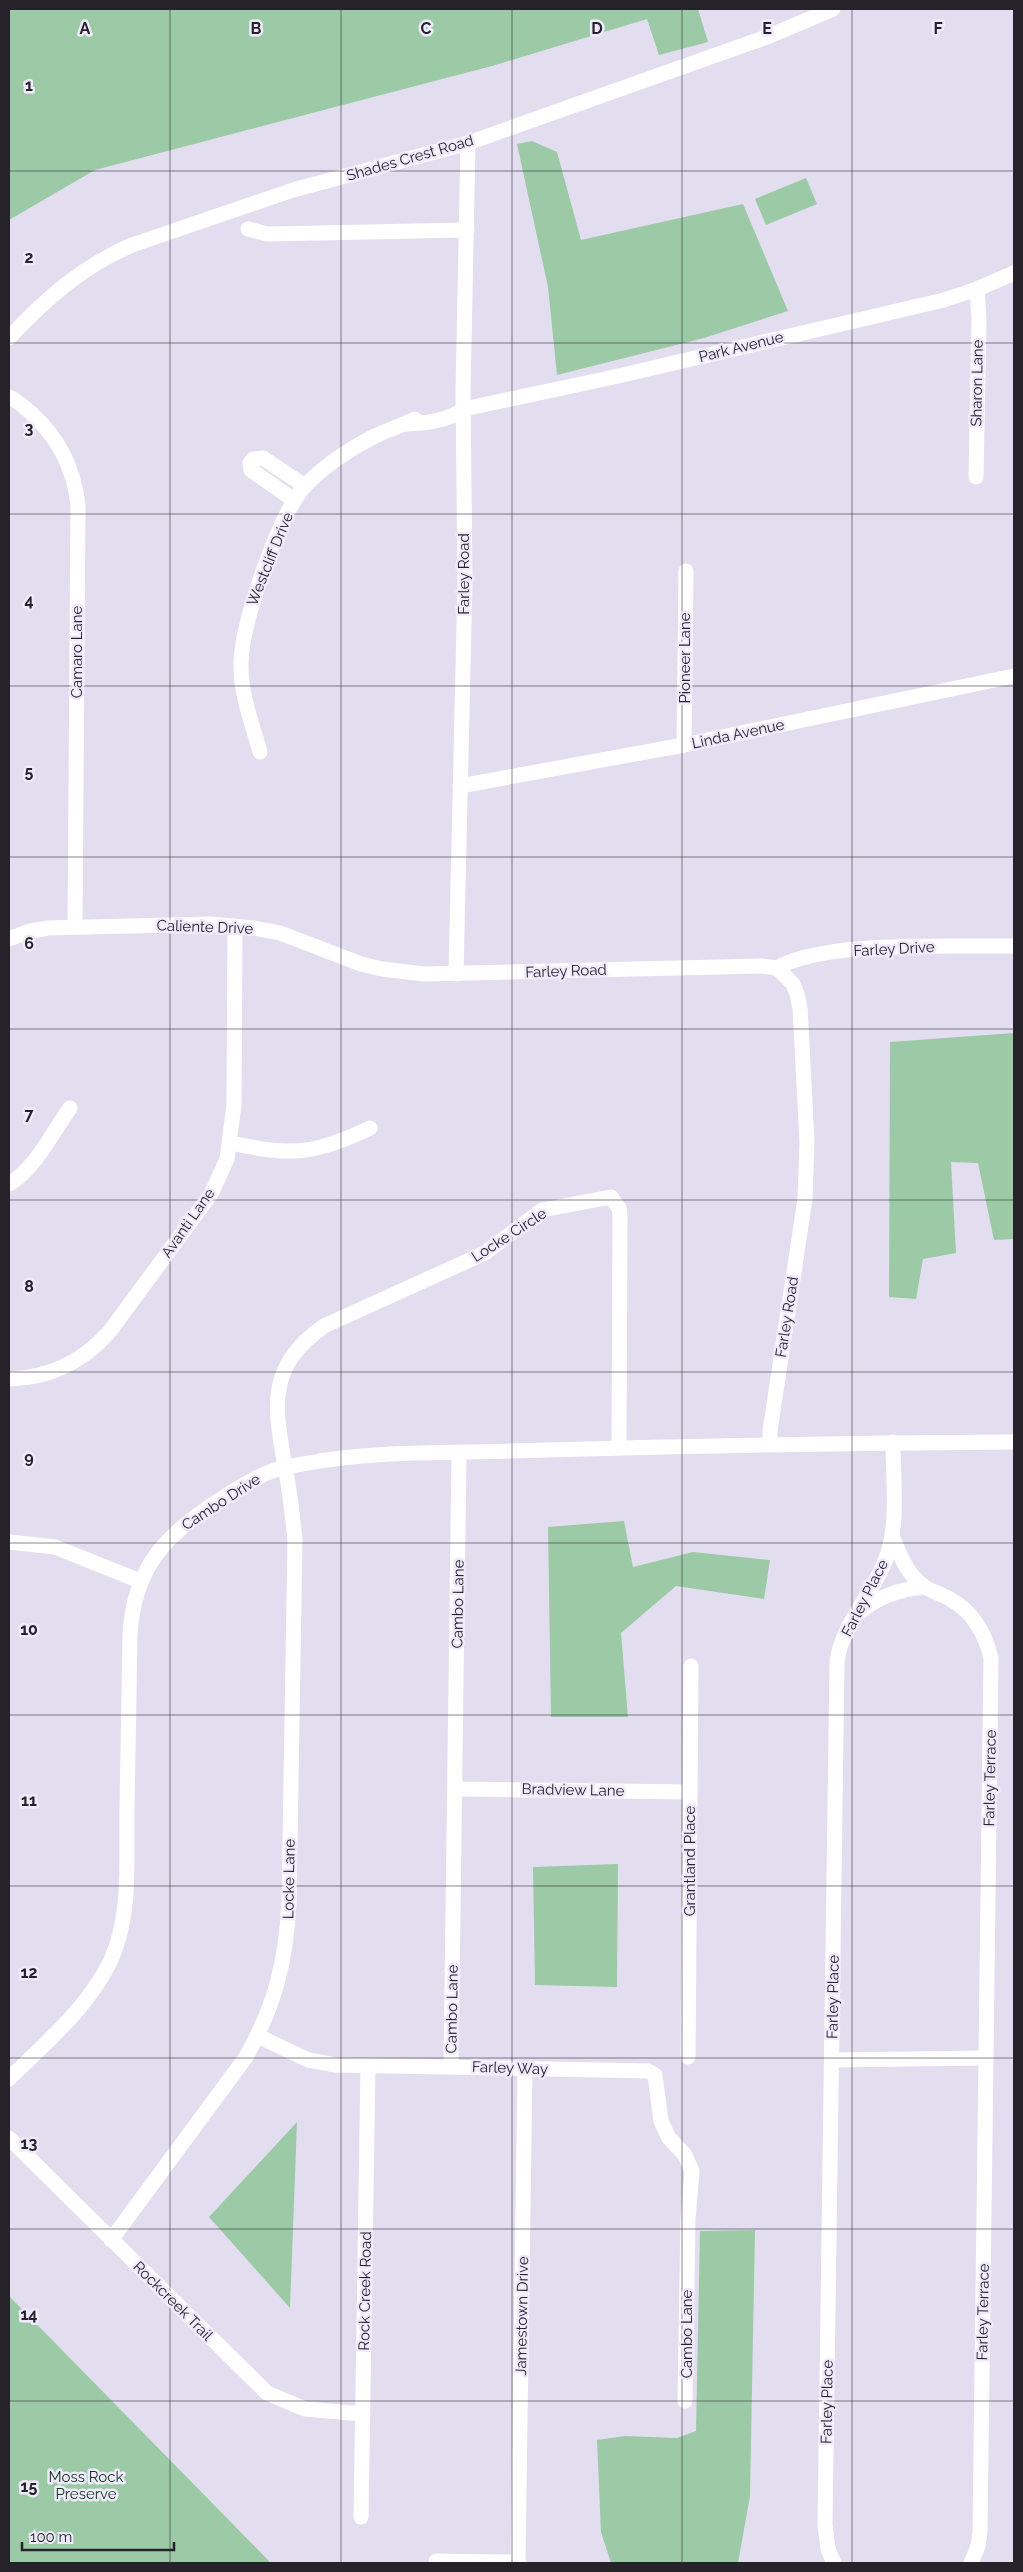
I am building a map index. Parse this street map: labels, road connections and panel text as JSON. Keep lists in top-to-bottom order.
{
  "streets": {
    "street": [
      "Shades Crest Road",
      "Park Avenue",
      "Sharon Lane",
      "Westcliff Drive",
      "Farley Road",
      "Camaro Lane",
      "Pioneer Lane",
      "Linda Avenue",
      "Caliente Drive",
      "Farley Drive",
      "Avanti Lane",
      "Locke Circle",
      "Cambo Drive",
      "Farley Place",
      "Cambo Lane",
      "Farley Terrace",
      "Bradview Lane",
      "Grantland Place",
      "Locke Lane",
      "Farley Way",
      "Rock Creek Road",
      "Rockcreek Trail",
      "Jamestown Drive"
    ]
  },
  "crossings": [
    ["Shades Crest Road", "Farley Road"],
    ["Park Avenue", "Sharon Lane"],
    ["Park Avenue", "Westcliff Drive"],
    ["Park Avenue", "Farley Road"],
    ["Westcliff Drive", "Farley Road"],
    ["Farley Road", "Linda Avenue"],
    ["Farley Road", "Caliente Drive"],
    ["Farley Road", "Farley Drive"],
    ["Camaro Lane", "Caliente Drive"],
    ["Pioneer Lane", "Linda Avenue"],
    ["Caliente Drive", "Avanti Lane"],
    ["Locke Circle", "Cambo Drive"],
    ["Locke Circle", "Locke Lane"],
    ["Cambo Drive", "Cambo Lane"],
    ["Cambo Drive", "Locke Lane"],
    ["Farley Place", "Farley Terrace"],
    ["Cambo Lane", "Bradview Lane"],
    ["Cambo Lane", "Farley Way"],
    ["Bradview Lane", "Grantland Place"],
    ["Locke Lane", "Farley Way"],
    ["Locke Lane", "Rockcreek Trail"],
    ["Farley Way", "Rock Creek Road"],
    ["Farley Way", "Jamestown Drive"],
    ["Rock Creek Road", "Rockcreek Trail"]
  ],
  "parks": ["Moss Rock Preserve"],
  "scale_bar": "100 m",
  "grid": {
    "columns": [
      "A",
      "B",
      "C",
      "D",
      "E",
      "F"
    ],
    "rows": [
      "1",
      "2",
      "3",
      "4",
      "5",
      "6",
      "7",
      "8",
      "9",
      "10",
      "11",
      "12",
      "13",
      "14",
      "15"
    ]
  }
}
